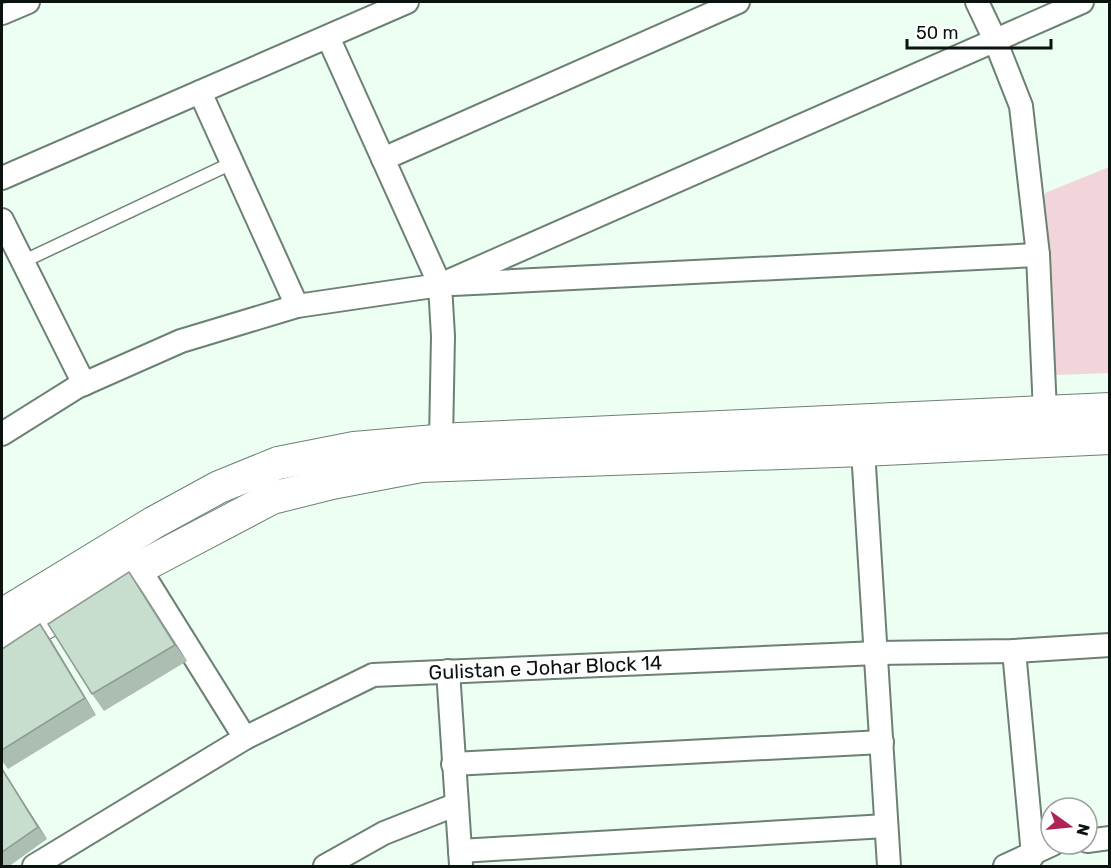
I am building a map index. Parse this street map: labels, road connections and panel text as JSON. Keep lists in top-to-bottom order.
{
  "streets": {
    "street": ["Gulistan e Johar Block 14"]
  },
  "scale_bar": "50 m",
  "north": "right"
}
